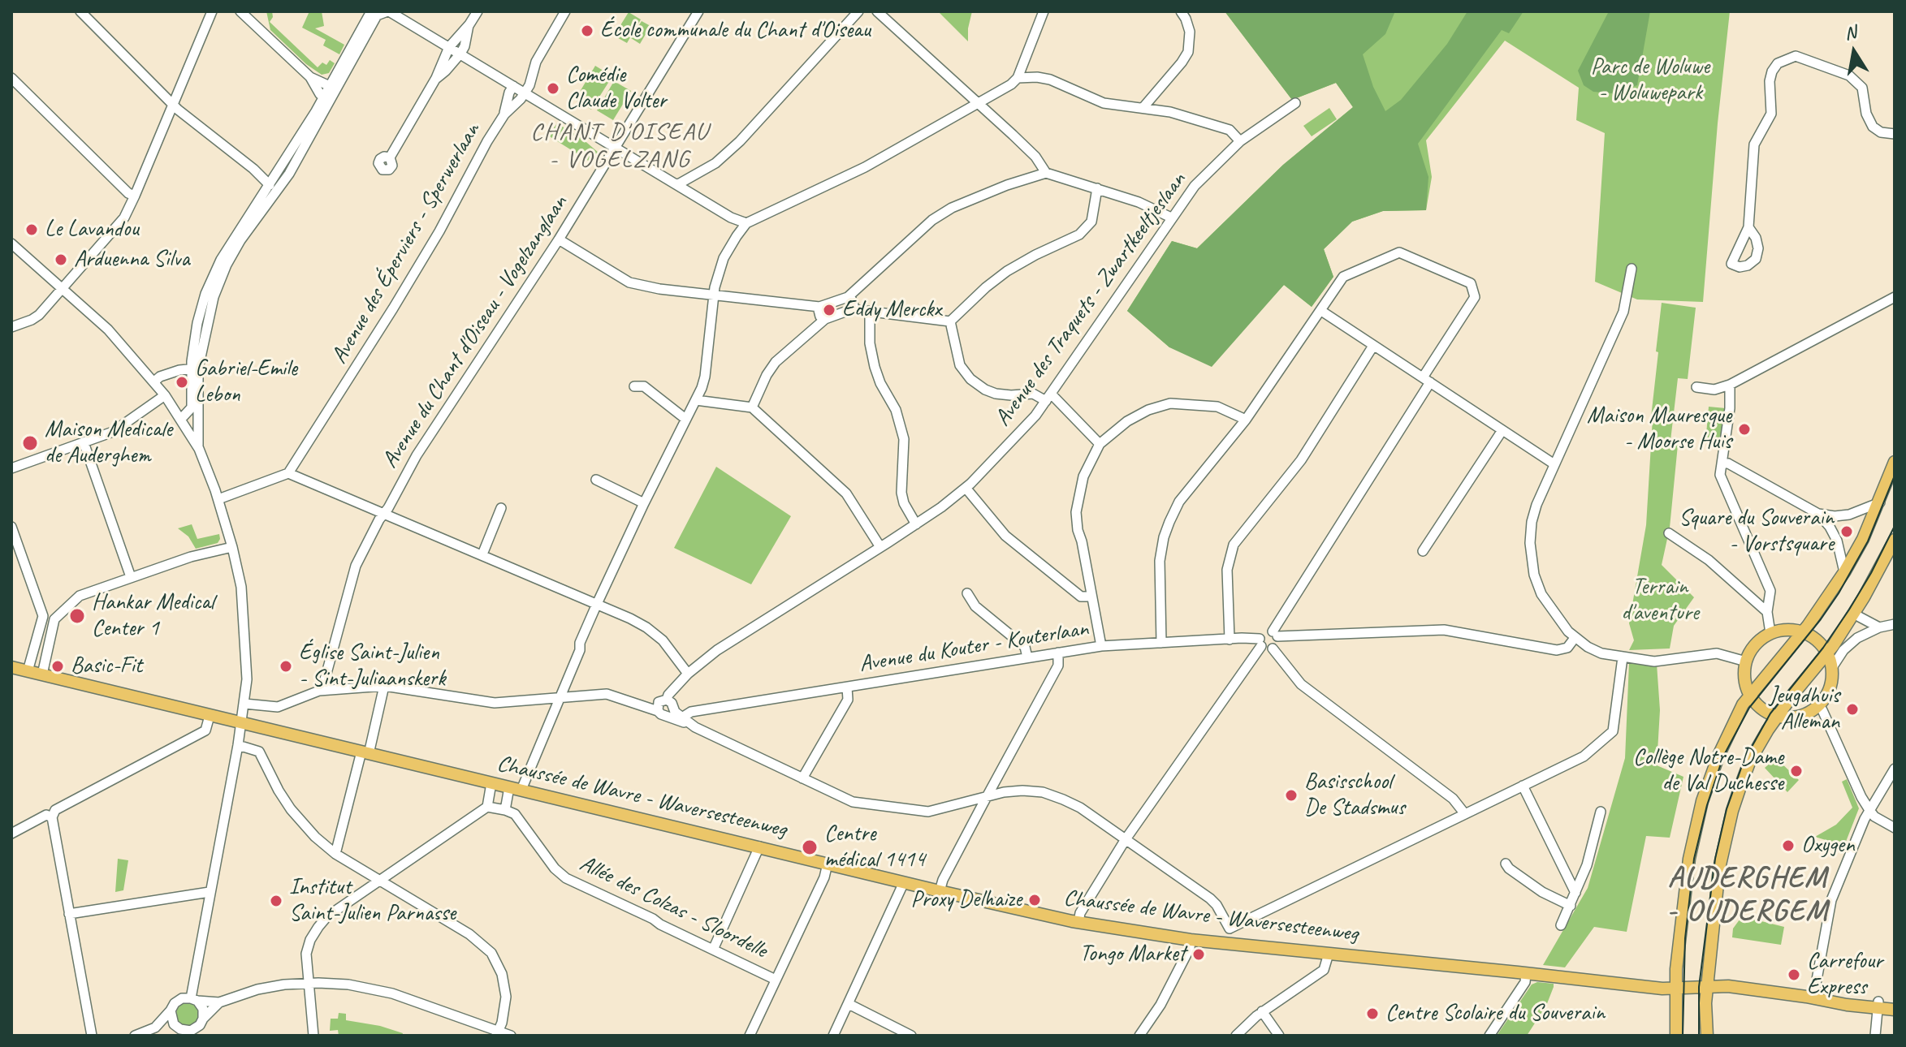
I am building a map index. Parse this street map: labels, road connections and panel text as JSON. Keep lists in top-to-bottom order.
{
  "streets": {
    "main road": ["Chaussée de Wavre - Waversesteenweg"],
    "street": [
      "Avenue des Éperviers - Sperwerlaan",
      "Avenue des Traquets - Zwartkeeltjeslaan",
      "Avenue du Chant d'Oiseau - Vogelzanglaan",
      "Avenue du Kouter - Kouterlaan",
      "Allée des Colzas - Sloordelle"
    ]
  },
  "districts": ["CHANT D'OISEAU - VOGELZANG", "AUDERGHEM - OUDERGEM"],
  "parks": ["Parc de Woluwe - Woluwepark", "Terrain d'aventure"],
  "places": [
    "École communale du Chant d'Oiseau",
    "Comédie Claude Volter",
    "Le Lavandou",
    "Arduenna Silva",
    "Eddy Merckx",
    "Gabriel-Emile Lebon",
    "Maison Mauresque - Moorse Huis",
    "Maison Medicale de Auderghem",
    "Square du Souverain - Vorstsquare",
    "Hankar Medical Center 1",
    "Basic-Fit",
    "Église Saint-Julien - Sint-Juliaanskerk",
    "Jeugdhuis Alleman",
    "Collège Notre-Dame de Val Duchesse",
    "Basisschool De Stadsmus",
    "Oxygen",
    "Centre médical 1414",
    "Proxy Delhaize",
    "Institut Saint-Julien Parnasse",
    "Tongo Market",
    "Carrefour Express",
    "Centre Scolaire du Souverain"
  ],
  "north": "top"
}
